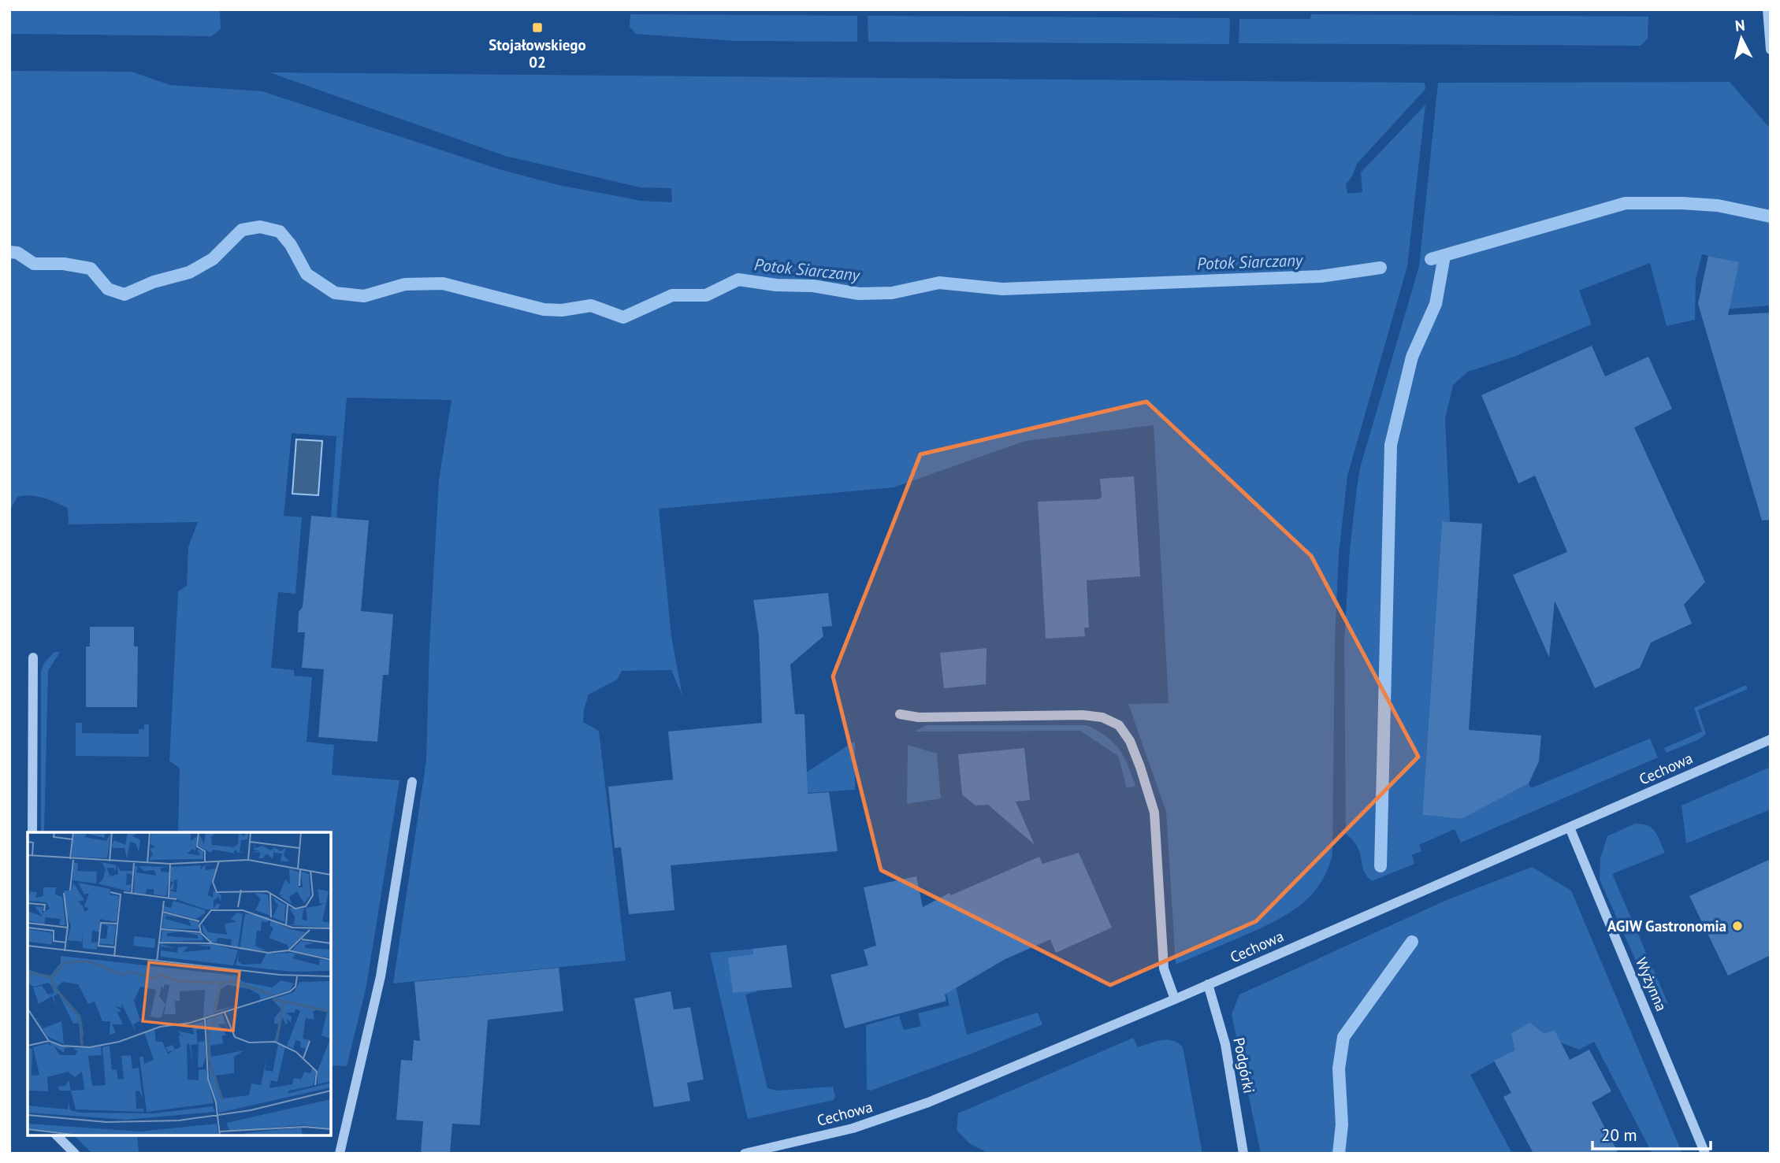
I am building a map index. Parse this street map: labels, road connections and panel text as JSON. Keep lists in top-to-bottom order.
{
  "streets": {
    "street": ["Cechowa", "Wyżynna", "Podgórki"]
  },
  "crossings": [
    ["Cechowa", "Wyżynna"],
    ["Cechowa", "Podgórki"]
  ],
  "water": ["Potok Siarczany"],
  "places": {
    "transit": ["Stojałowskiego 02"],
    "other": ["AGIW Gastronomia"]
  },
  "scale_bar": "20 m",
  "north": "top"
}
